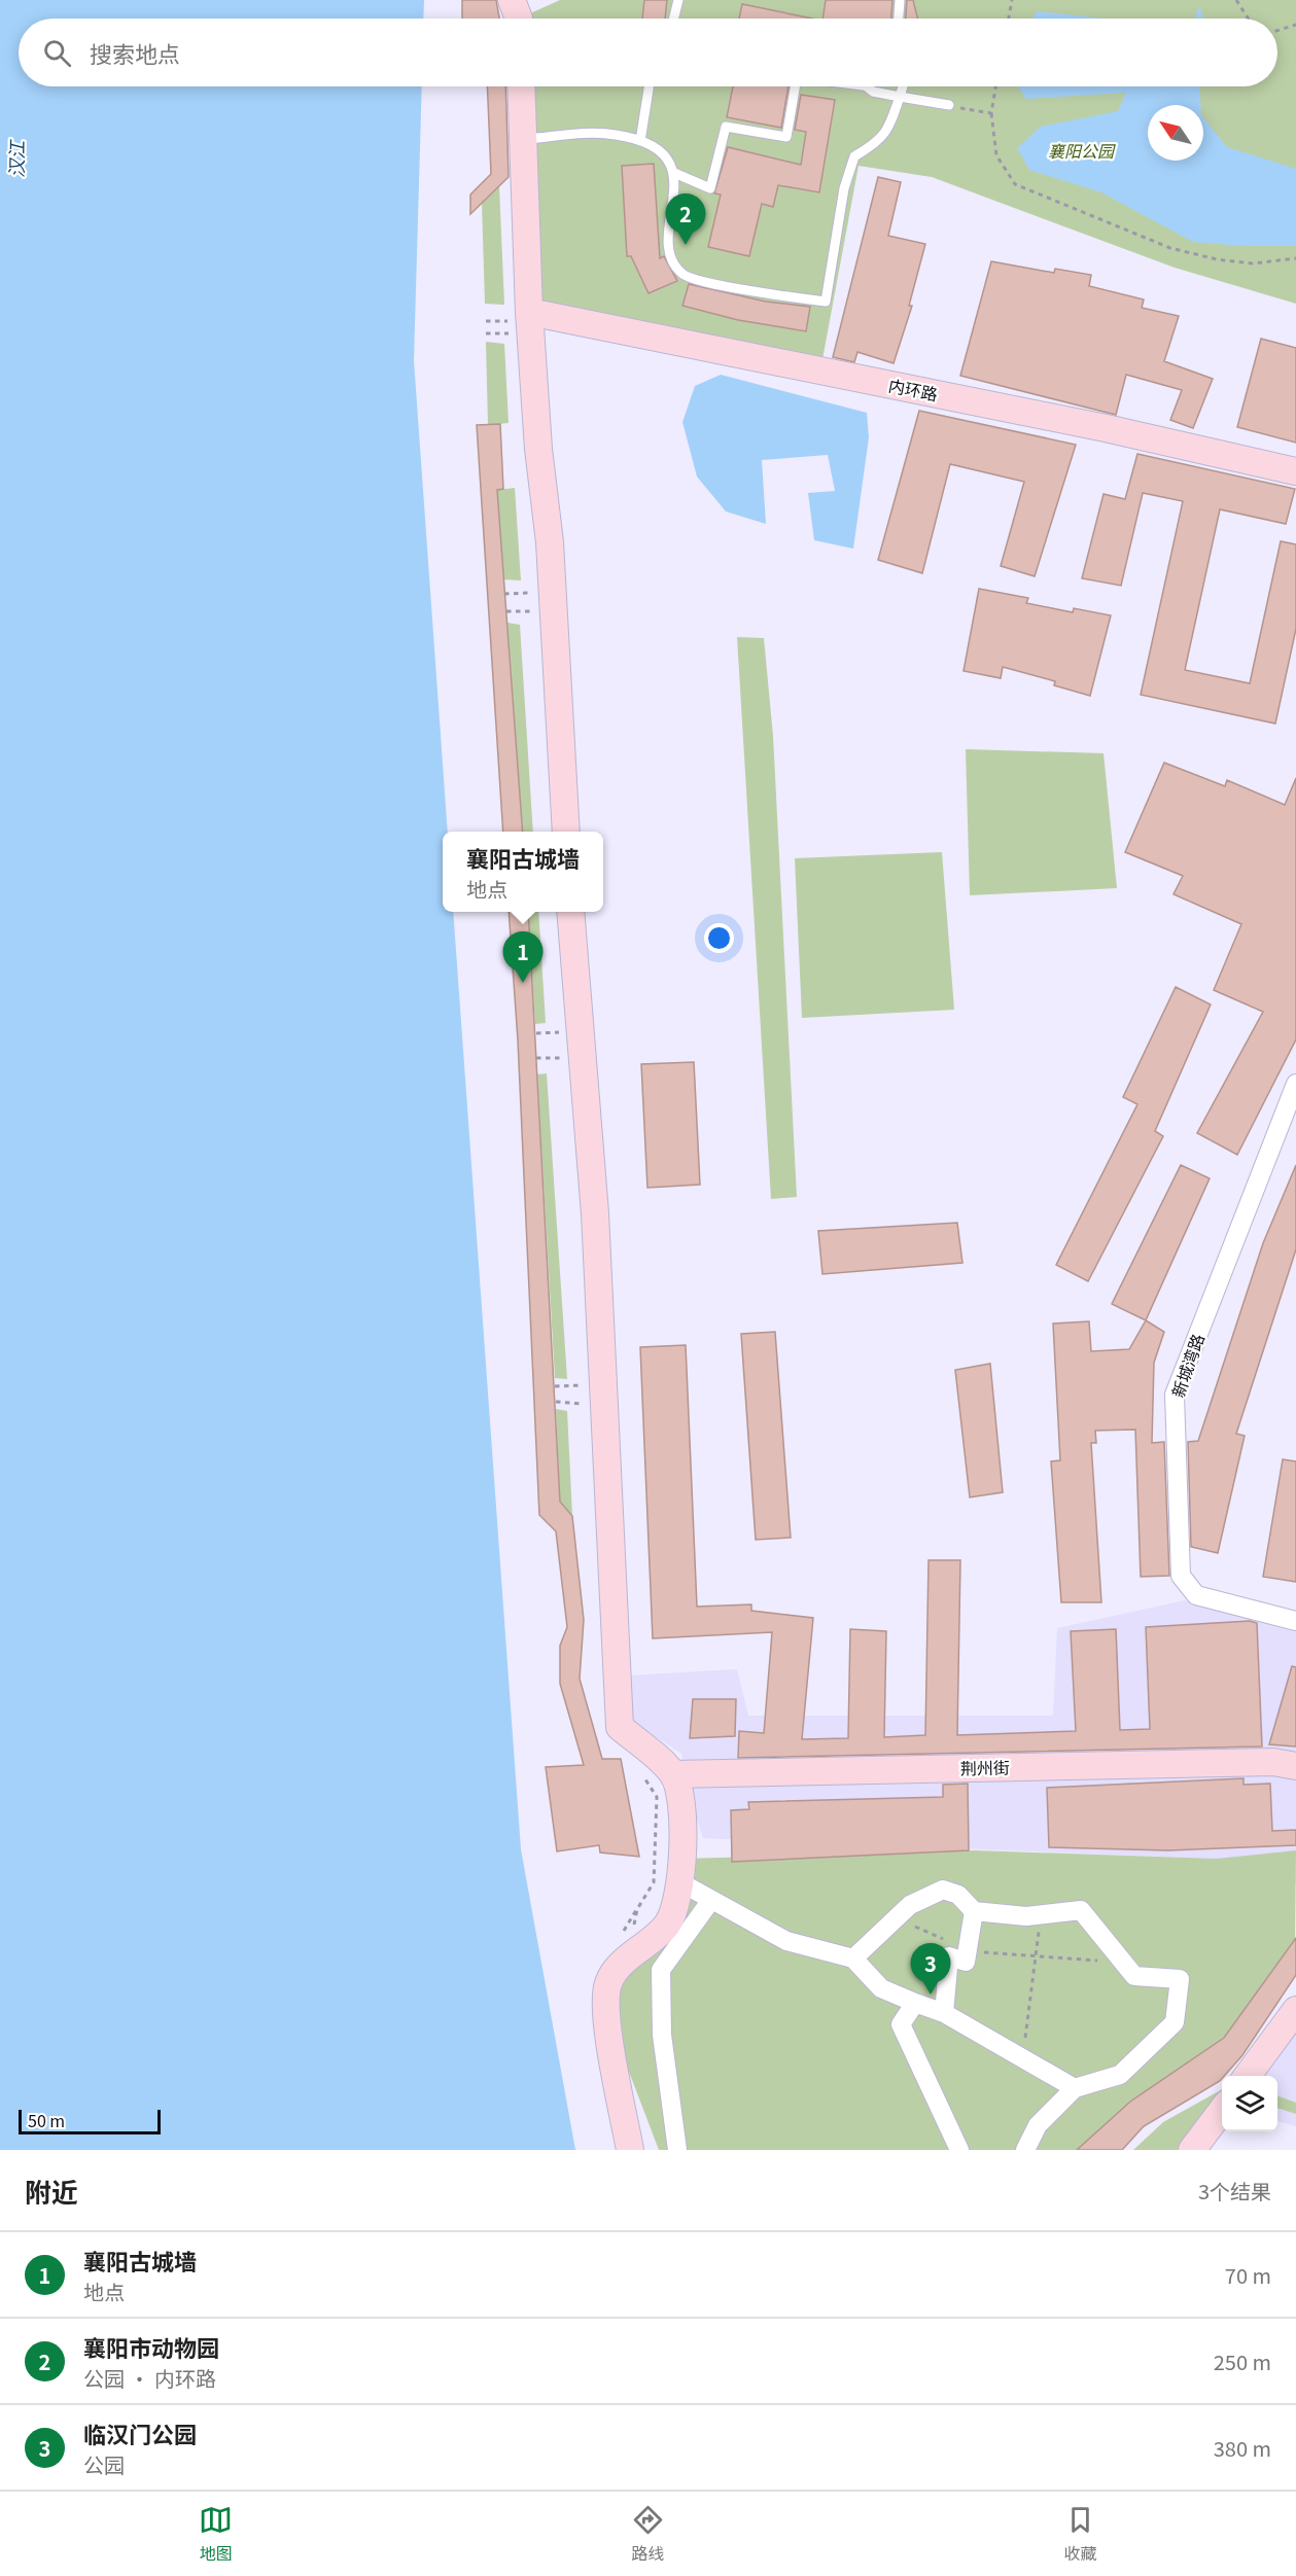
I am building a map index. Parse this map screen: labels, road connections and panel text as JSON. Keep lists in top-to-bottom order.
{
  "streets": {
    "street": ["内环路", "新城湾路", "荆州街"]
  },
  "water": ["汉江"],
  "parks": ["襄阳公园"],
  "scale_bar": "50 m",
  "north": "top left",
  "page": {
    "search": "搜索地点",
    "pins": ["2", "1", "3"],
    "popup": ["襄阳古城墙", "地点"],
    "scale": "50 m",
    "heading": ["附近", "3个结果"],
    "list": [
      {
        "mark": "1",
        "name": "襄阳古城墙",
        "note": "地点",
        "value": "70 m"
      },
      {
        "mark": "2",
        "name": "襄阳市动物园",
        "note": "公园 · 内环路",
        "value": "250 m"
      },
      {
        "mark": "3",
        "name": "临汉门公园",
        "note": "公园",
        "value": "380 m"
      }
    ],
    "nav": ["地图", "路线", "收藏"]
  }
}
